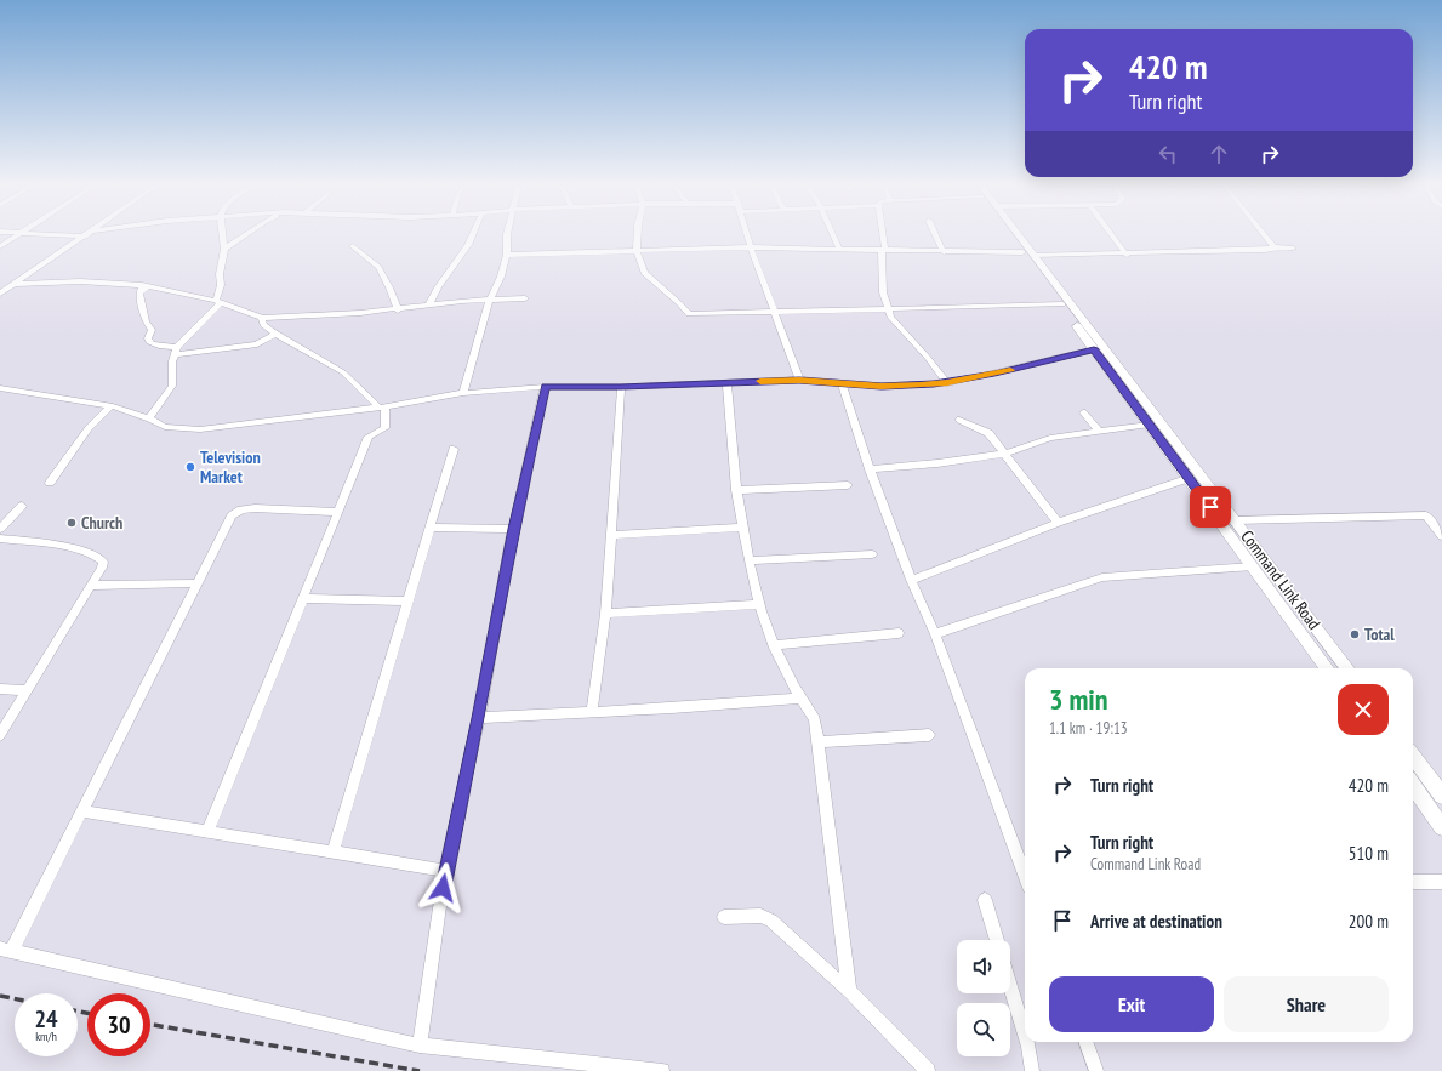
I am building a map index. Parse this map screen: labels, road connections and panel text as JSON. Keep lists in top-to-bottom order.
{
  "streets": {
    "main road": ["Command Link Road"]
  },
  "places": ["Television Market", "Church", "Total"],
  "page": {
    "turn": ["420 m", "Turn right"],
    "heading": ["3 min", "1.1 km · 19:13"],
    "list": [
      {
        "name": "Turn right",
        "value": "420 m"
      },
      {
        "name": "Turn right",
        "note": "Command Link Road",
        "value": "510 m"
      },
      {
        "name": "Arrive at destination",
        "value": "200 m"
      }
    ],
    "buttons": ["Exit", "Share"],
    "speed": "24 km/h",
    "limit": "30"
  }
}
